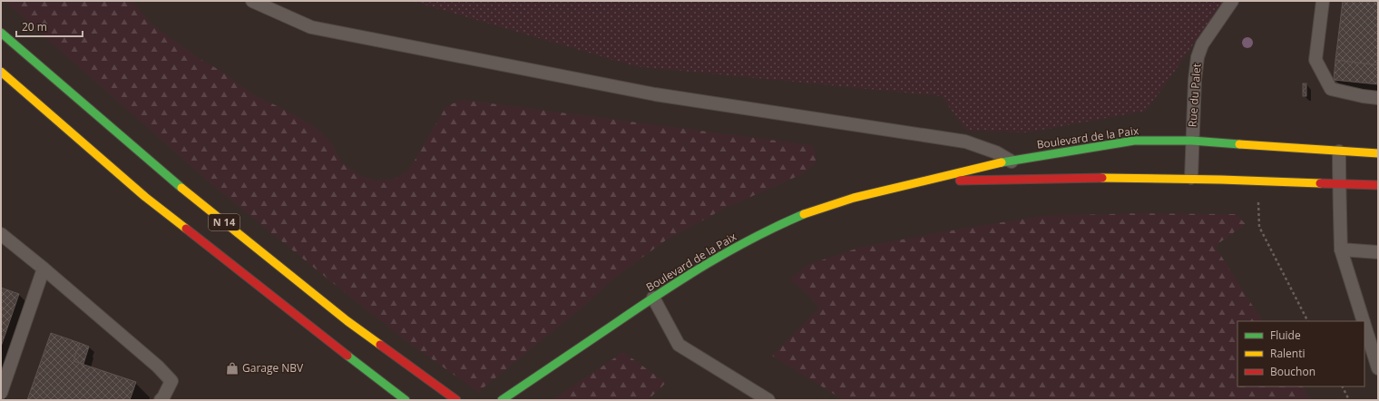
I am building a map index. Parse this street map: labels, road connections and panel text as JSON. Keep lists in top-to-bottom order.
{
  "streets": {
    "main road": ["Boulevard de la Paix", "N 14"],
    "lane": ["Rue du Palet"]
  },
  "crossings": [
    ["Rue du Palet", "Boulevard de la Paix"]
  ],
  "places": {
    "shop": ["Garage NBV"]
  },
  "legend": ["Fluide", "Ralenti", "Bouchon"],
  "scale_bar": "20 m"
}
